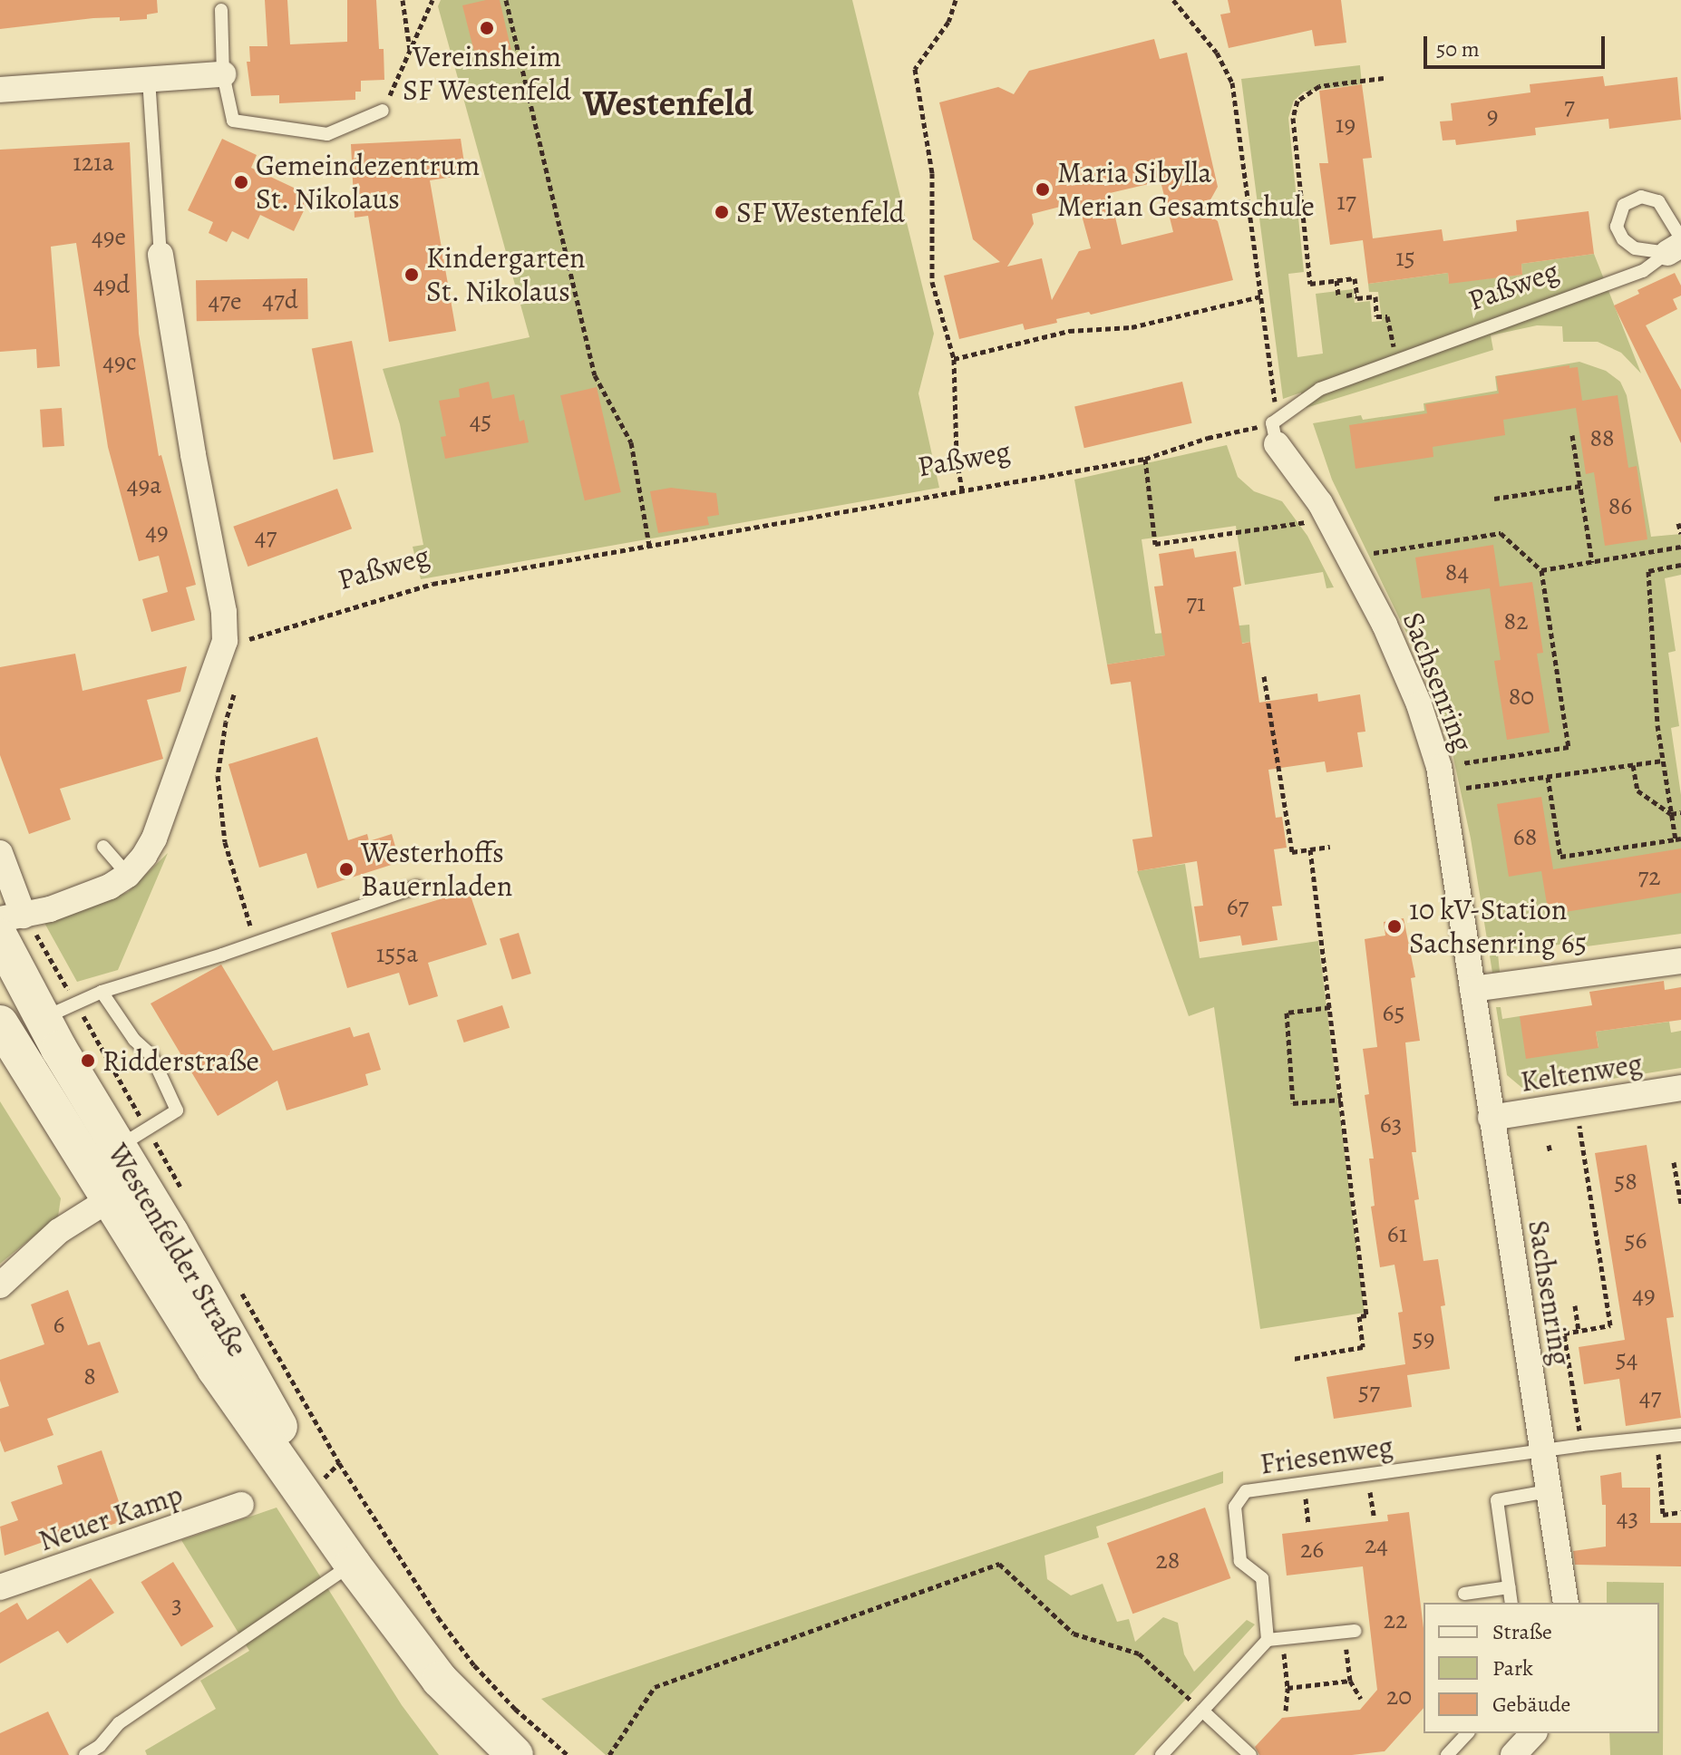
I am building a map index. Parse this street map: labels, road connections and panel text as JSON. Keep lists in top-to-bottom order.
{
  "streets": {
    "street": [
      "Sachsenring",
      "Keltenweg",
      "Westenfelder Straße",
      "Neuer Kamp"
    ],
    "lane": ["Paßweg", "Friesenweg"]
  },
  "crossings": [
    ["Paßweg", "Sachsenring"],
    ["Sachsenring", "Keltenweg"],
    ["Sachsenring", "Friesenweg"]
  ],
  "districts": ["Westenfeld"],
  "places": [
    "Vereinsheim SF Westenfeld",
    "Gemeindezentrum St. Nikolaus",
    "Maria Sibylla Merian Gesamtschule",
    "SF Westenfeld",
    "Kindergarten St. Nikolaus",
    "Westerhoffs Bauernladen",
    "10 kV-Station Sachsenring 65",
    "Ridderstraße"
  ],
  "house_numbers": [
    "7",
    "9",
    "19",
    "121a",
    "17",
    "49e",
    "15",
    "49d",
    "47d",
    "47e",
    "49c",
    "45",
    "88",
    "49a",
    "86",
    "49",
    "47",
    "84",
    "71",
    "82",
    "80",
    "68",
    "72",
    "67",
    "155a",
    "65",
    "63",
    "58",
    "61",
    "56",
    "49",
    "6",
    "59",
    "54",
    "8",
    "57",
    "47",
    "43",
    "24",
    "26",
    "28",
    "3",
    "22",
    "20"
  ],
  "legend": ["Straße", "Park", "Gebäude"],
  "scale_bar": "50 m"
}
